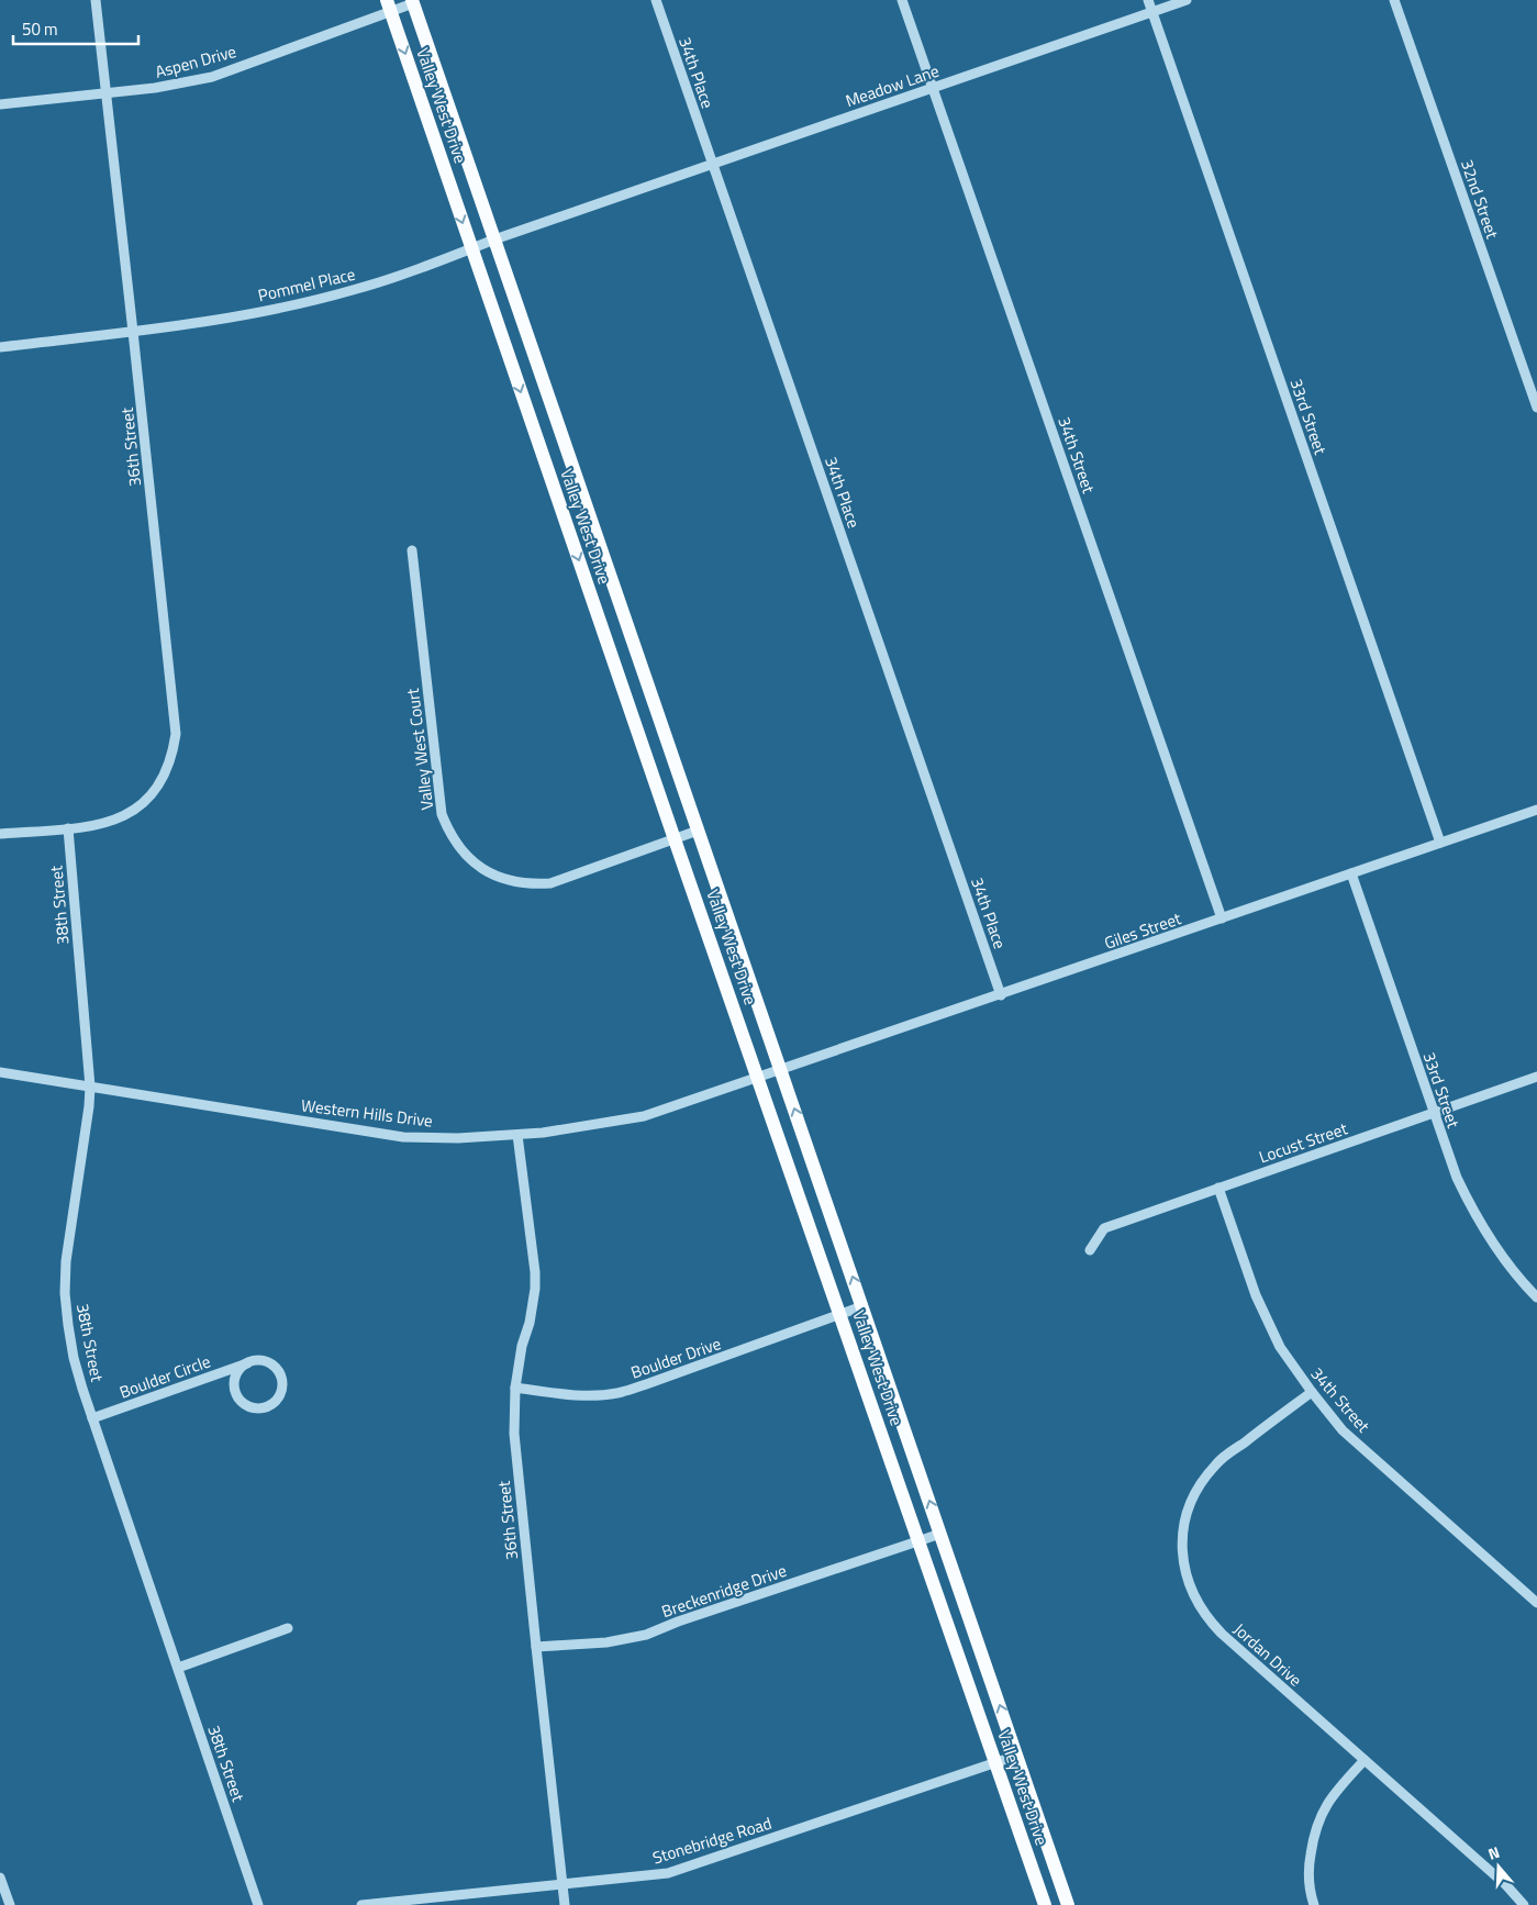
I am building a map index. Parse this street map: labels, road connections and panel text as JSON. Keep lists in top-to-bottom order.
{
  "streets": {
    "main road": ["Valley West Drive"],
    "street": [
      "Aspen Drive",
      "34th Place",
      "Meadow Lane",
      "32nd Street",
      "Pommel Place",
      "33rd Street",
      "36th Street",
      "34th Street",
      "Valley West Court",
      "38th Street",
      "Giles Street",
      "Western Hills Drive",
      "Locust Street",
      "Boulder Drive",
      "Boulder Circle",
      "Breckenridge Drive",
      "Jordan Drive",
      "Stonebridge Road"
    ]
  },
  "crossings": [
    ["Aspen Drive", "Valley West Drive"],
    ["Aspen Drive", "36th Street"],
    ["34th Place", "Meadow Lane"],
    ["34th Place", "Giles Street"],
    ["Meadow Lane", "Pommel Place"],
    ["Meadow Lane", "33rd Street"],
    ["Meadow Lane", "34th Street"],
    ["Valley West Drive", "Pommel Place"],
    ["Valley West Drive", "Valley West Court"],
    ["Valley West Drive", "Giles Street"],
    ["Valley West Drive", "Western Hills Drive"],
    ["Valley West Drive", "Boulder Drive"],
    ["Valley West Drive", "Breckenridge Drive"],
    ["Valley West Drive", "Stonebridge Road"],
    ["Pommel Place", "36th Street"],
    ["33rd Street", "Giles Street"],
    ["33rd Street", "Locust Street"],
    ["36th Street", "38th Street"],
    ["36th Street", "Western Hills Drive"],
    ["36th Street", "Boulder Drive"],
    ["36th Street", "Breckenridge Drive"],
    ["36th Street", "Stonebridge Road"],
    ["34th Street", "Giles Street"],
    ["34th Street", "Locust Street"],
    ["34th Street", "Jordan Drive"],
    ["38th Street", "Western Hills Drive"],
    ["38th Street", "Boulder Circle"],
    ["Giles Street", "Western Hills Drive"]
  ],
  "scale_bar": "50 m",
  "north": "top"
}
